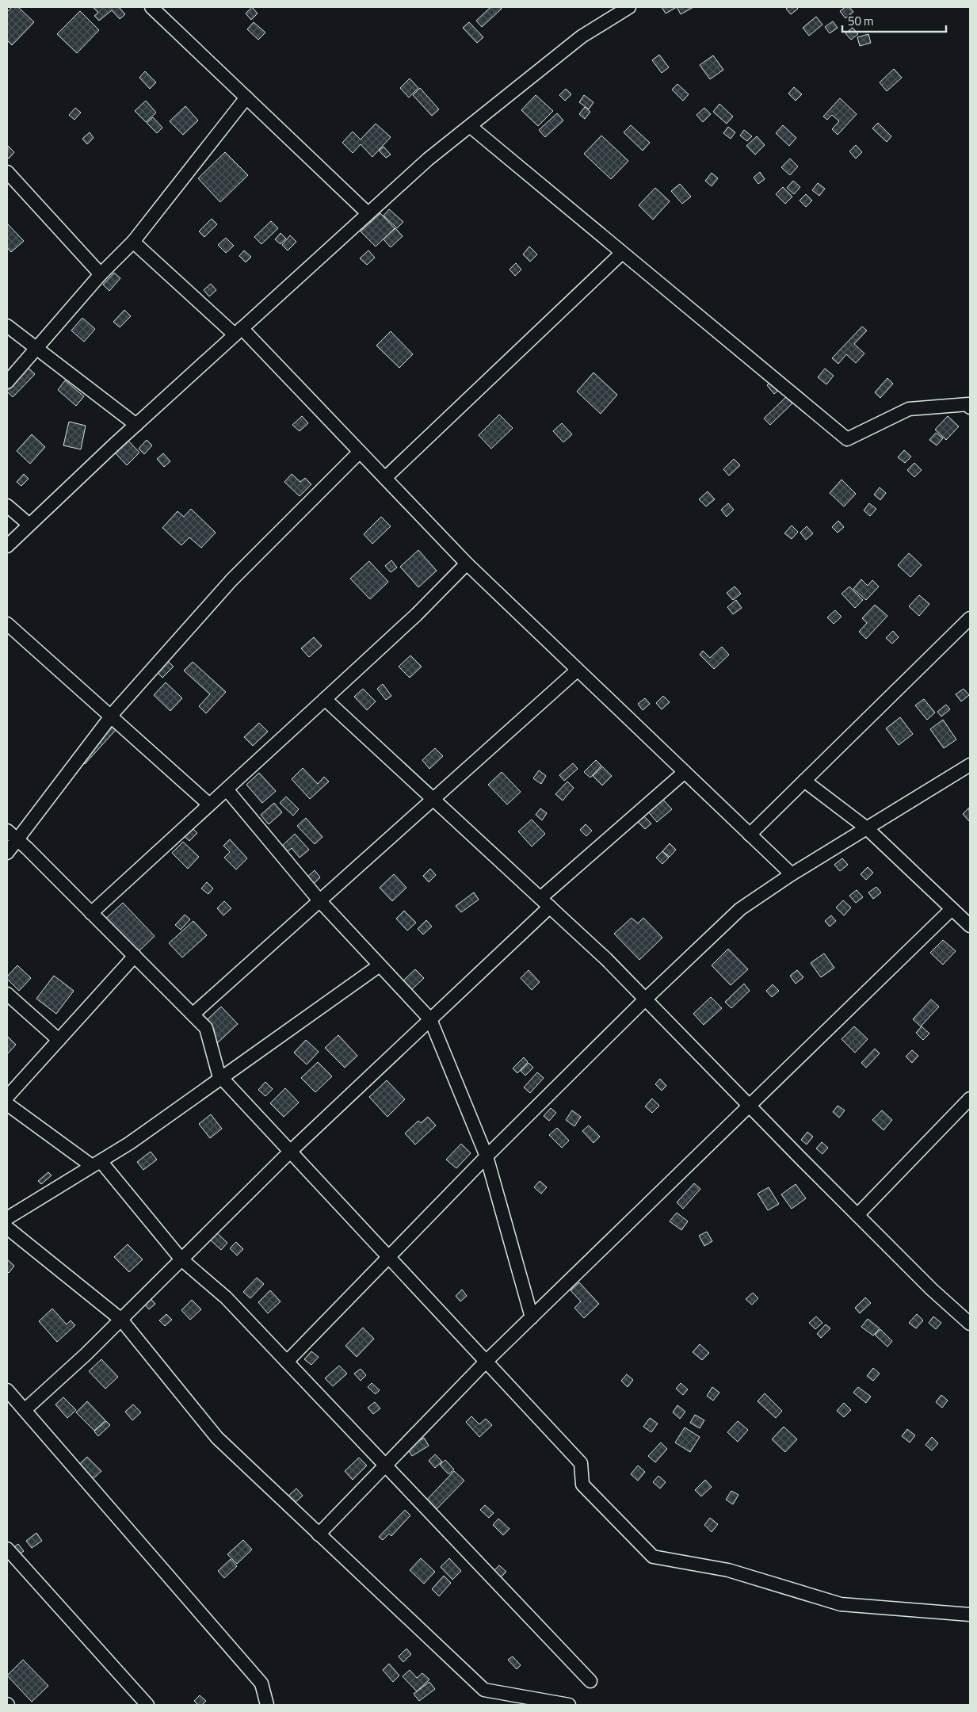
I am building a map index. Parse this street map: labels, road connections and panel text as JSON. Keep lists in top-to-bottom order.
{
  "scale_bar": "50 m"
}
